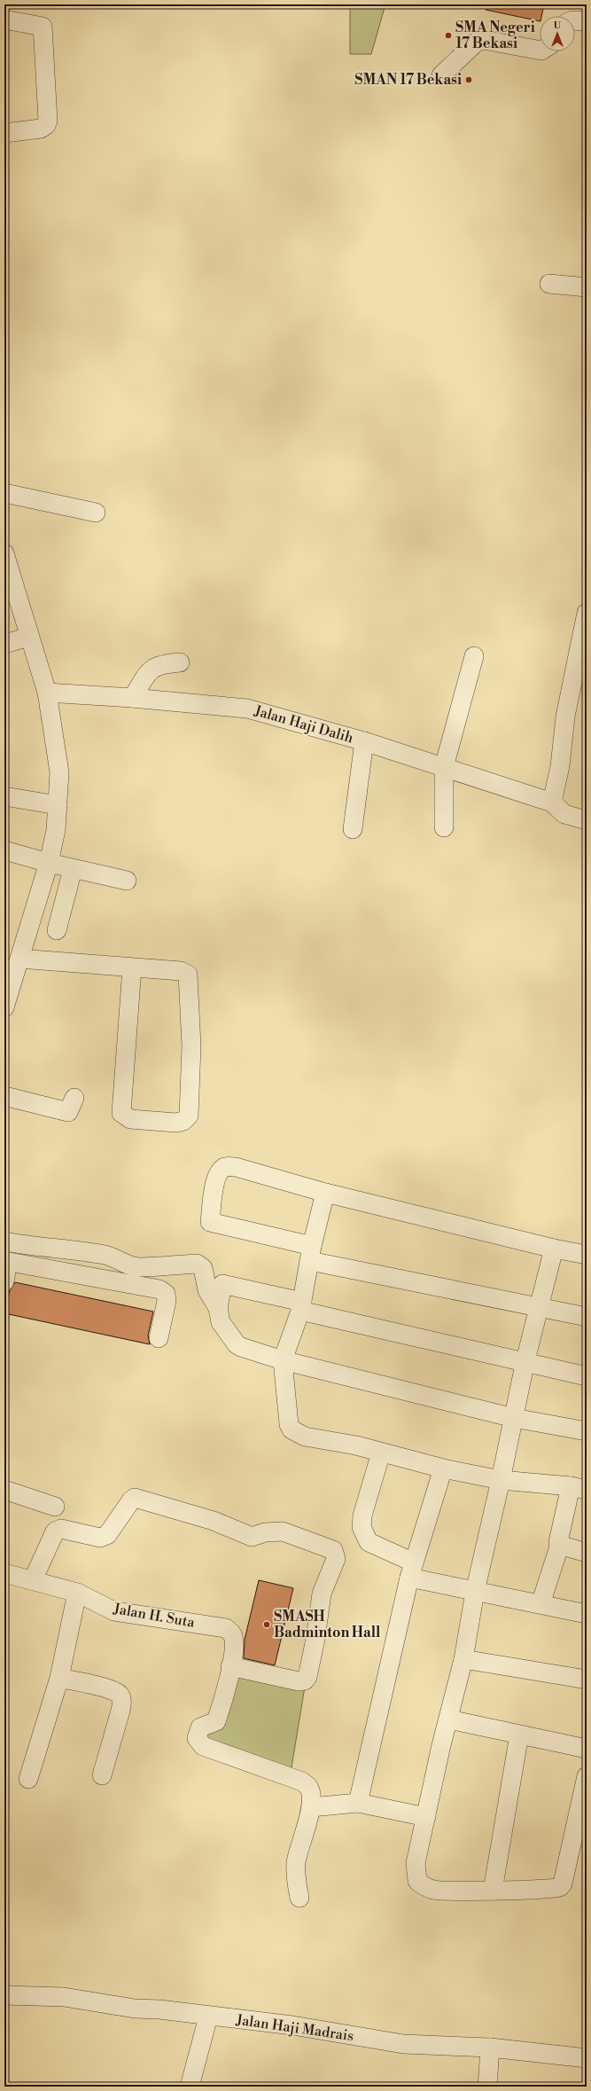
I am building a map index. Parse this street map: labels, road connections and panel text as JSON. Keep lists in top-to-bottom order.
{
  "streets": {
    "street": ["Jalan Haji Dalih", "Jalan H. Suta", "Jalan Haji Madrais"]
  },
  "places": ["SMA Negeri 17 Bekasi", "SMAN 17 Bekasi", "SMASH Badminton Hall"],
  "north": "top"
}
